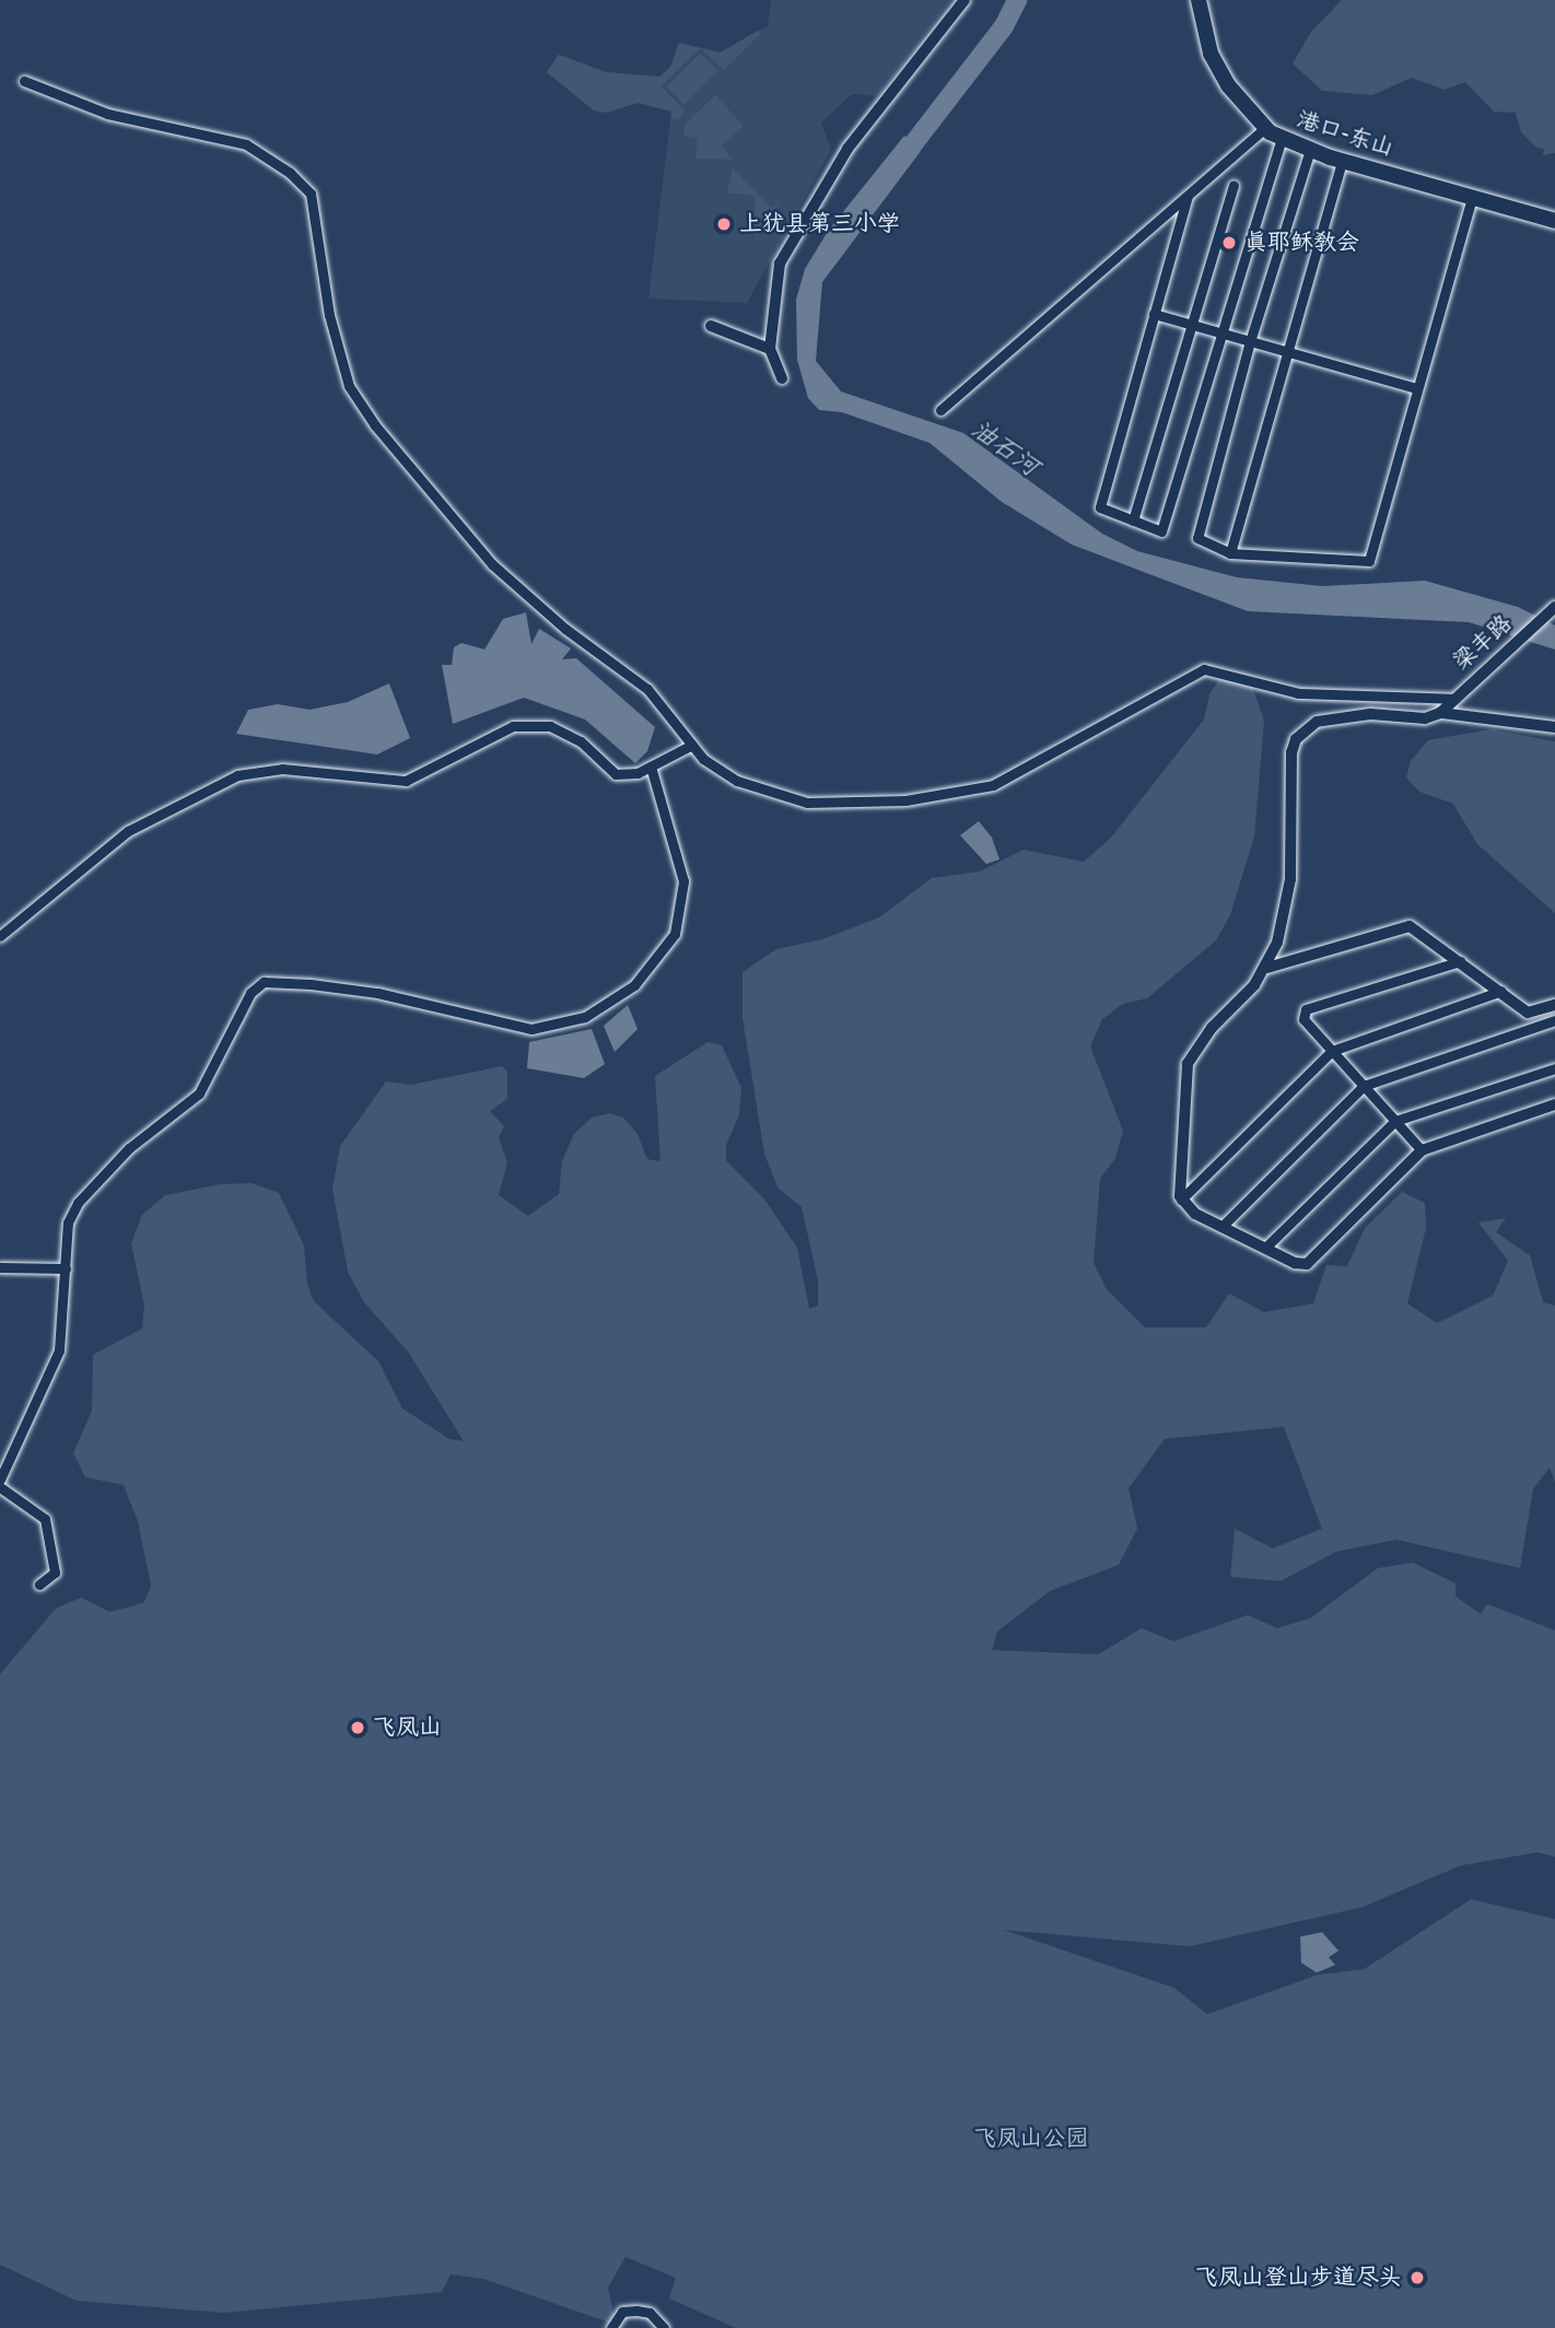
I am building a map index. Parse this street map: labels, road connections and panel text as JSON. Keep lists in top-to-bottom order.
{
  "streets": {
    "main road": ["港口-东山"],
    "street": ["梁丰路"]
  },
  "water": ["油石河"],
  "parks": ["飞凤山公园"],
  "places": [
    "上犹县第三小学",
    "真耶稣教会",
    "飞凤山",
    "飞凤山登山步道尽头"
  ]
}
